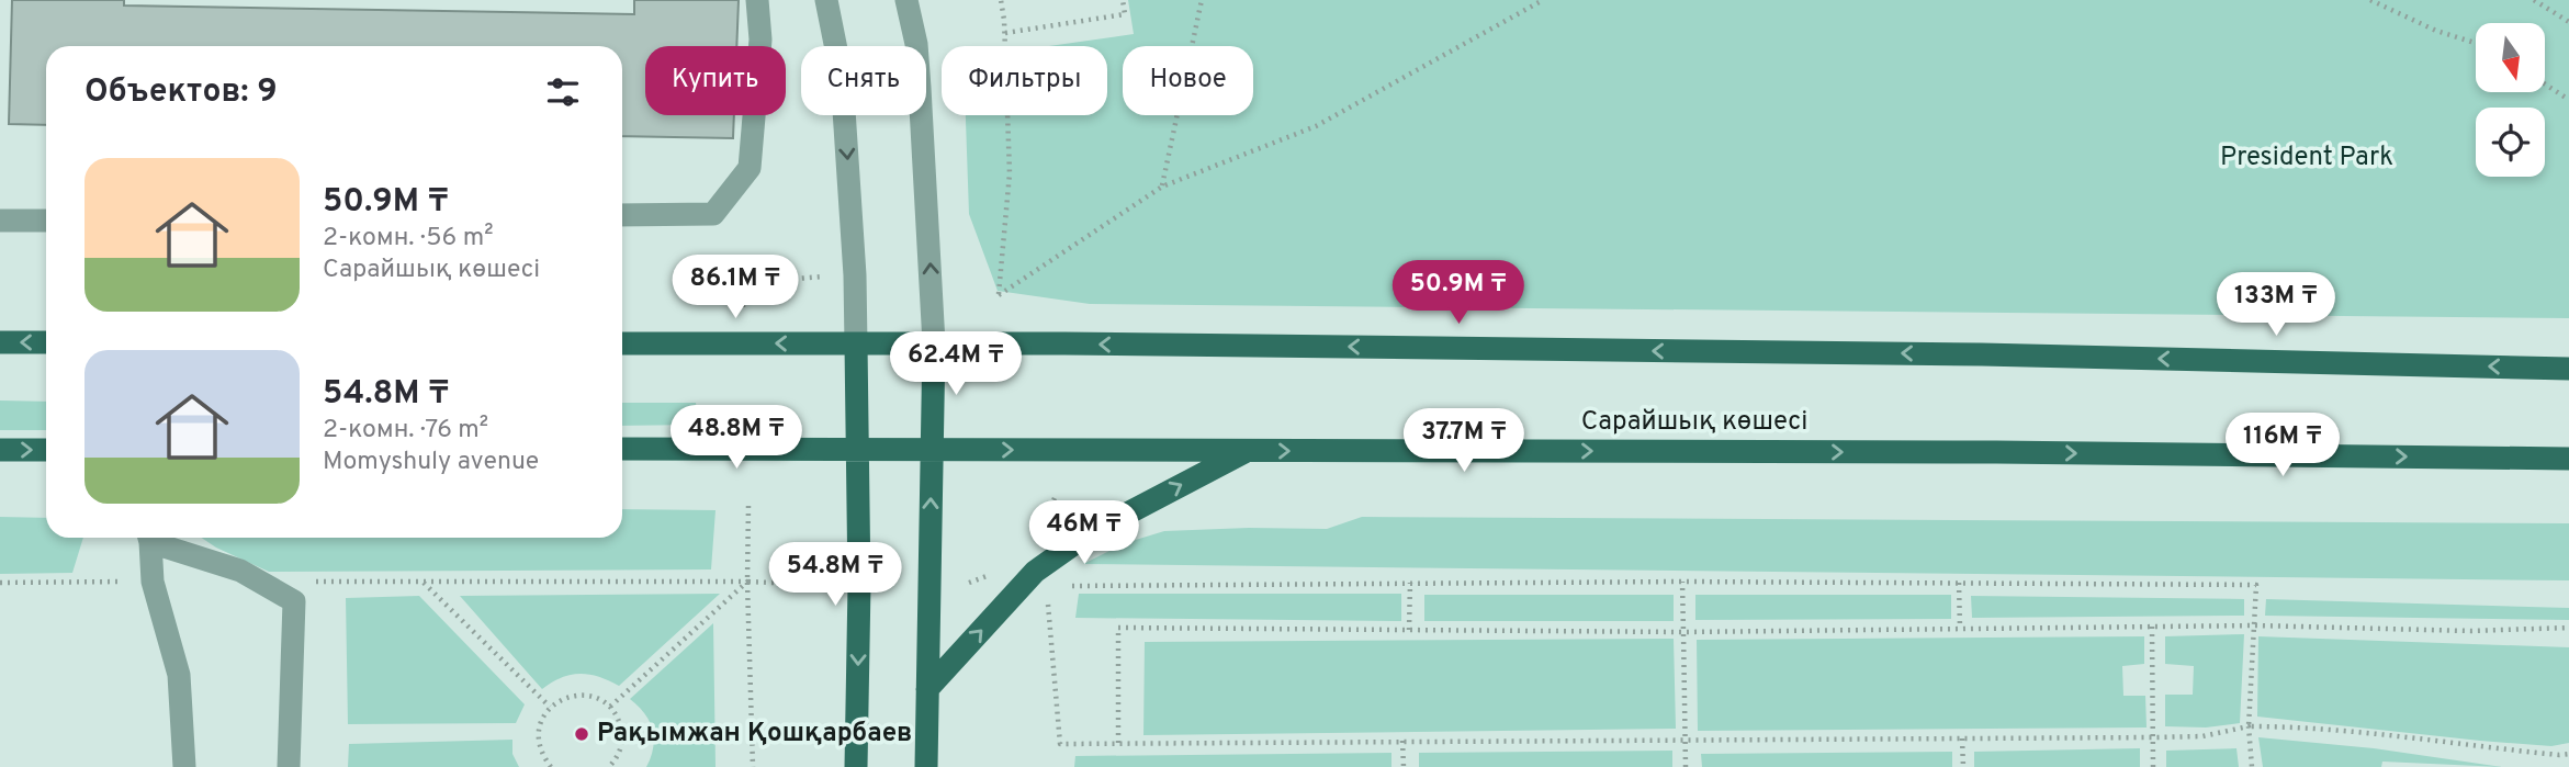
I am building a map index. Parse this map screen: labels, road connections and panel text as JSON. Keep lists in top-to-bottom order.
{
  "streets": {
    "main road": ["Сарайшық көшесі"]
  },
  "parks": ["President Park"],
  "places": ["Рақымжан Қошқарбаев"],
  "north": "bottom",
  "page": {
    "chip": [
      "Купить",
      "Снять",
      "Фильтры",
      "Новое"
    ],
    "heading": "Объектов: 9",
    "list": [
      {
        "name": "50.9M ₸",
        "note": "2-комн. · 56 m² · Сарайшық көшесі"
      },
      {
        "name": "54.8M ₸",
        "note": "2-комн. · 76 m² · Momyshuly avenue"
      }
    ],
    "price": [
      "86.1M ₸",
      "50.9M ₸",
      "133M ₸",
      "62.4M ₸",
      "48.8M ₸",
      "37.7M ₸",
      "116M ₸",
      "46M ₸",
      "54.8M ₸"
    ]
  }
}
